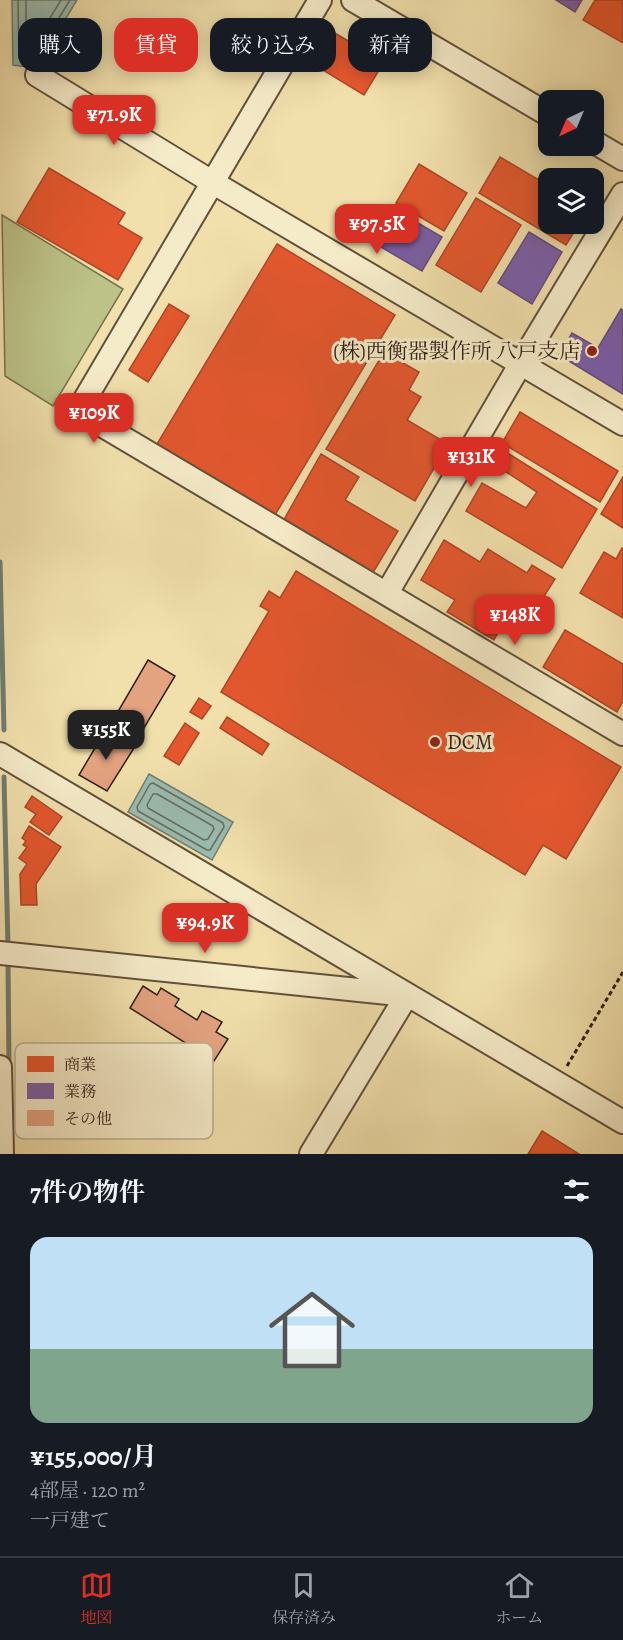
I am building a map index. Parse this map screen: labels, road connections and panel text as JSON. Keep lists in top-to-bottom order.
{
  "places": ["(株)西衡器製作所 八戸支店", "DCM"],
  "legend": ["商業", "業務", "その他"],
  "north": "bottom left",
  "page": {
    "chip": [
      "購入",
      "賃貸",
      "絞り込み",
      "新着"
    ],
    "price": [
      "¥71.9K",
      "¥97.5K",
      "¥109K",
      "¥131K",
      "¥148K",
      "¥155K",
      "¥94.9K"
    ],
    "heading": "7件の物件",
    "list": [
      {
        "name": "¥155,000/月",
        "note": "4部屋 · 120 m² · 一戸建て"
      }
    ],
    "tabs": ["地図", "保存済み", "ホーム"]
  }
}
